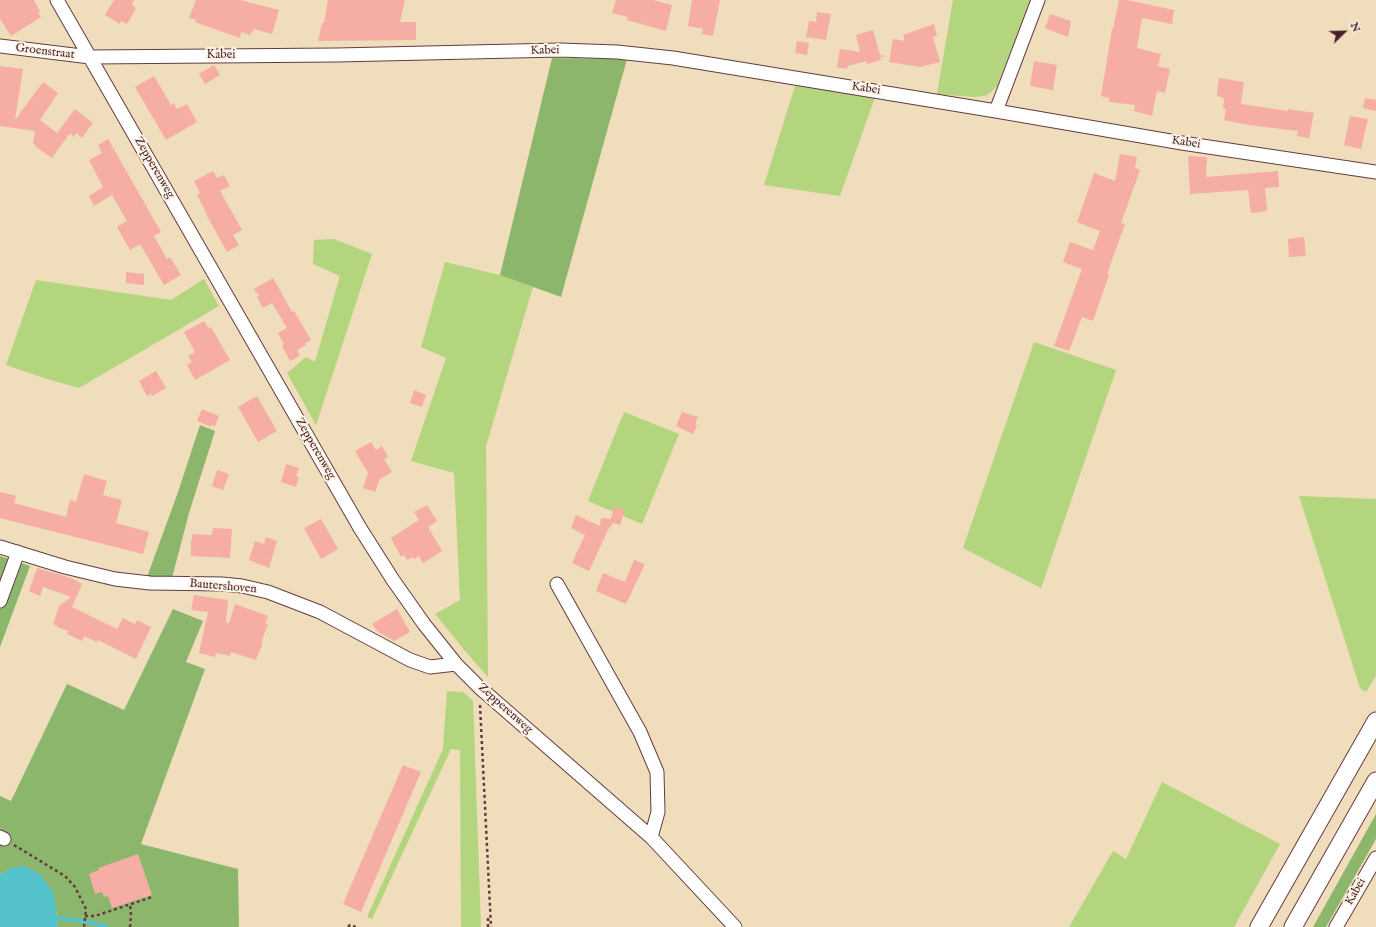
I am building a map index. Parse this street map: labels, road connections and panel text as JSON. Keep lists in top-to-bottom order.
{
  "streets": {
    "street": [
      "Kabei",
      "Groenstraat",
      "Zepperenweg",
      "Bautershoven"
    ]
  },
  "crossings": [
    ["Kabei", "Groenstraat"],
    ["Kabei", "Zepperenweg"],
    ["Groenstraat", "Zepperenweg"],
    ["Zepperenweg", "Bautershoven"]
  ],
  "north": "top right"
}
